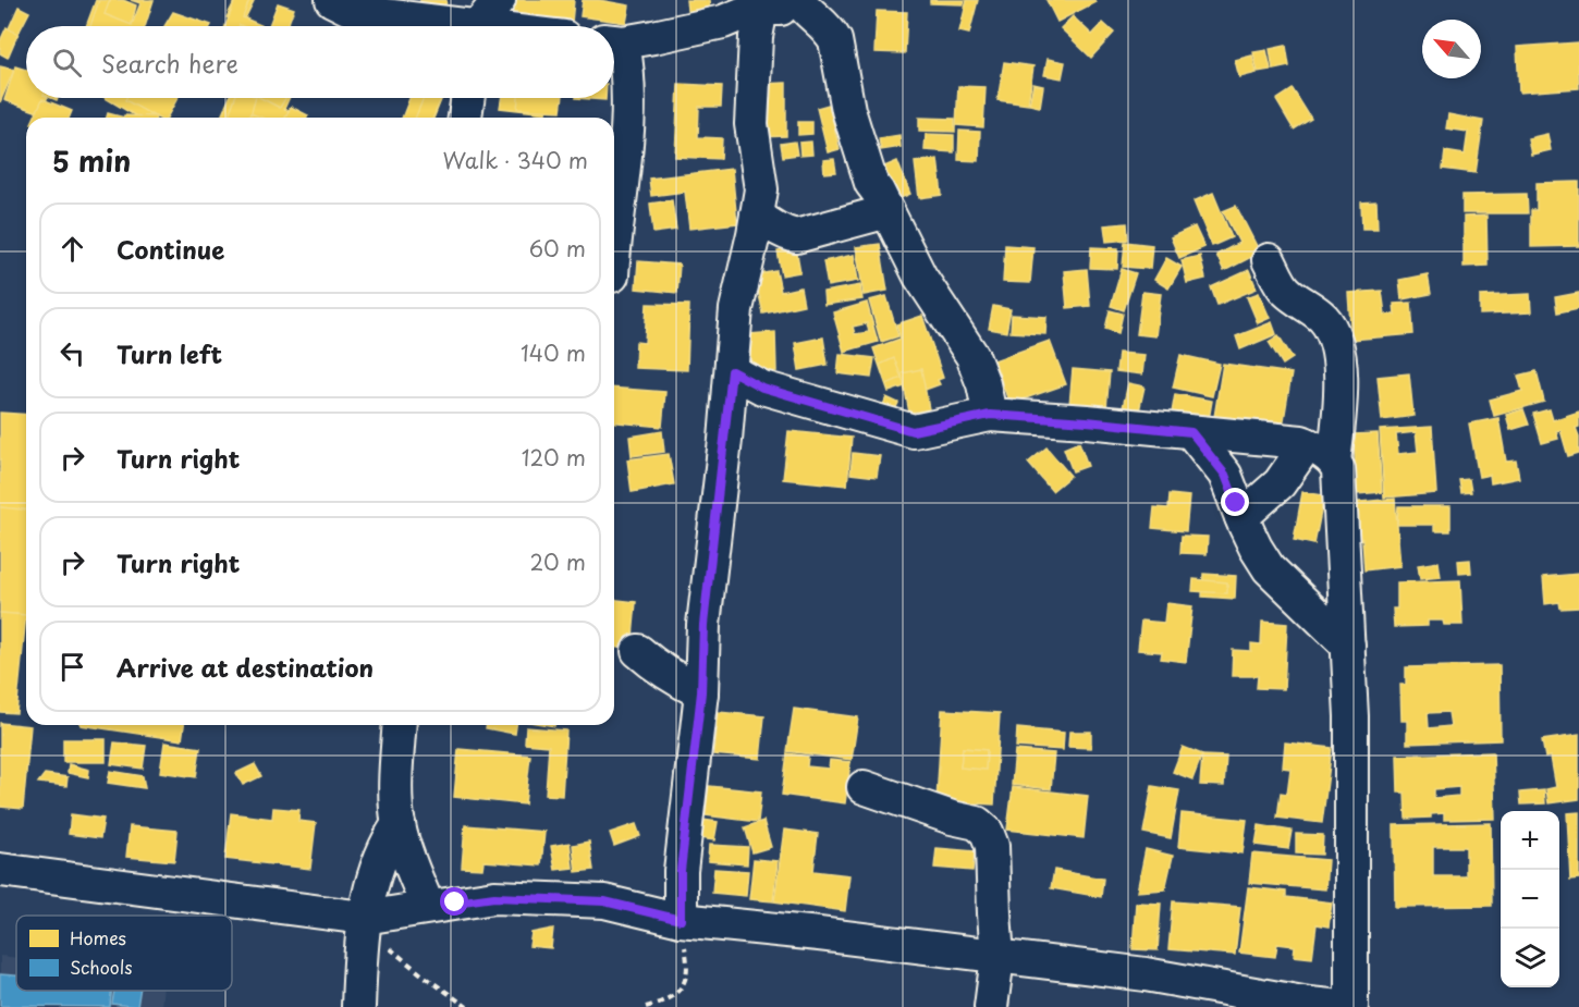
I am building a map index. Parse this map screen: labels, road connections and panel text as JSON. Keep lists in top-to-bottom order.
{
  "legend": ["Homes", "Schools"],
  "north": "top left",
  "page": {
    "search": "Search here",
    "heading": ["5 min", "Walk · 340 m"],
    "list": [
      ["Continue", "60 m"],
      ["Turn left", "140 m"],
      ["Turn right", "120 m"],
      ["Turn right", "20 m"],
      "Arrive at destination"
    ],
    "map_buttons": ["+", "−"]
  }
}
